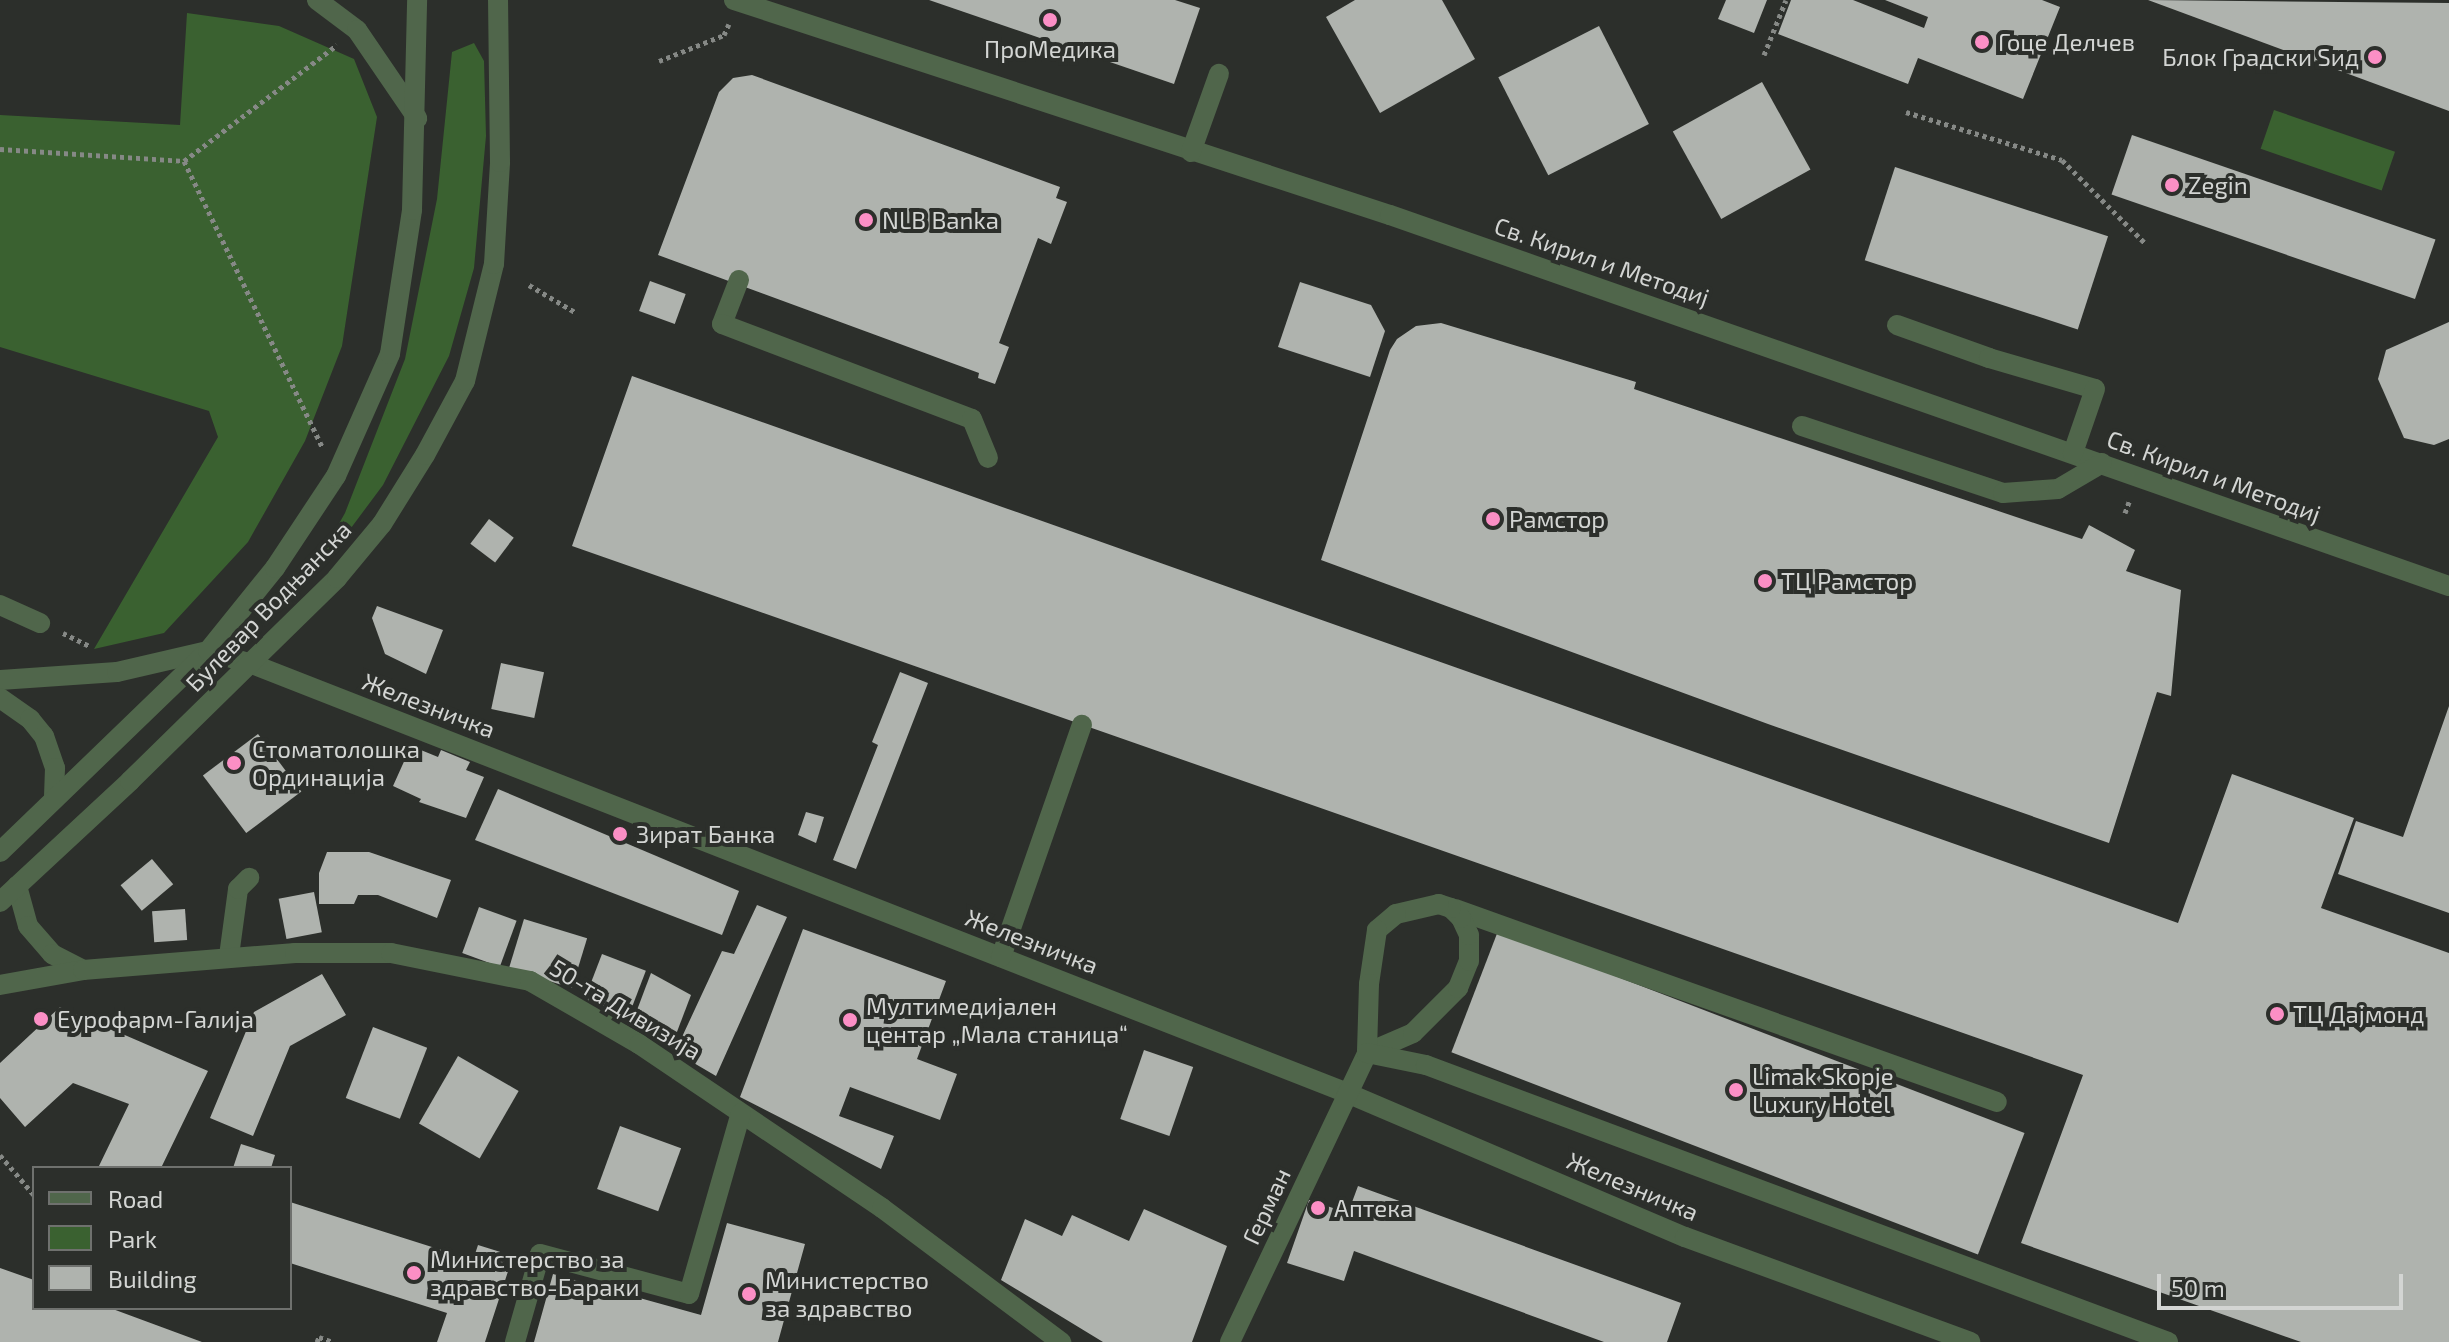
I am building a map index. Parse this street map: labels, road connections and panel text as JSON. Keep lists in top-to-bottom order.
{
  "streets": {
    "street": [
      "Св. Кирил и Методиј",
      "Булевар Водњанска",
      "Железничка",
      "50-та Дивизија",
      "Герман"
    ]
  },
  "crossings": [
    ["Булевар Водњанска", "Железничка"],
    ["Железничка", "Герман"]
  ],
  "places": [
    "ПроМедика",
    "Гоце Делчев",
    "Блок Градски Sид",
    "Zegin",
    "NLB Banka",
    "Рамстор",
    "ТЦ Рамстор",
    "Стоматолошка Ординација",
    "Зират Банка",
    "ТЦ Дајмонд",
    "Еурофарм-Галија",
    "Мултимедијален центар „Мала станица“",
    "Limak Skopje Luxury Hotel",
    "Аптека",
    "Министерство за здравство-Бараки",
    "Министерство за здравство"
  ],
  "legend": ["Road", "Park", "Building"],
  "scale_bar": "50 m"
}
